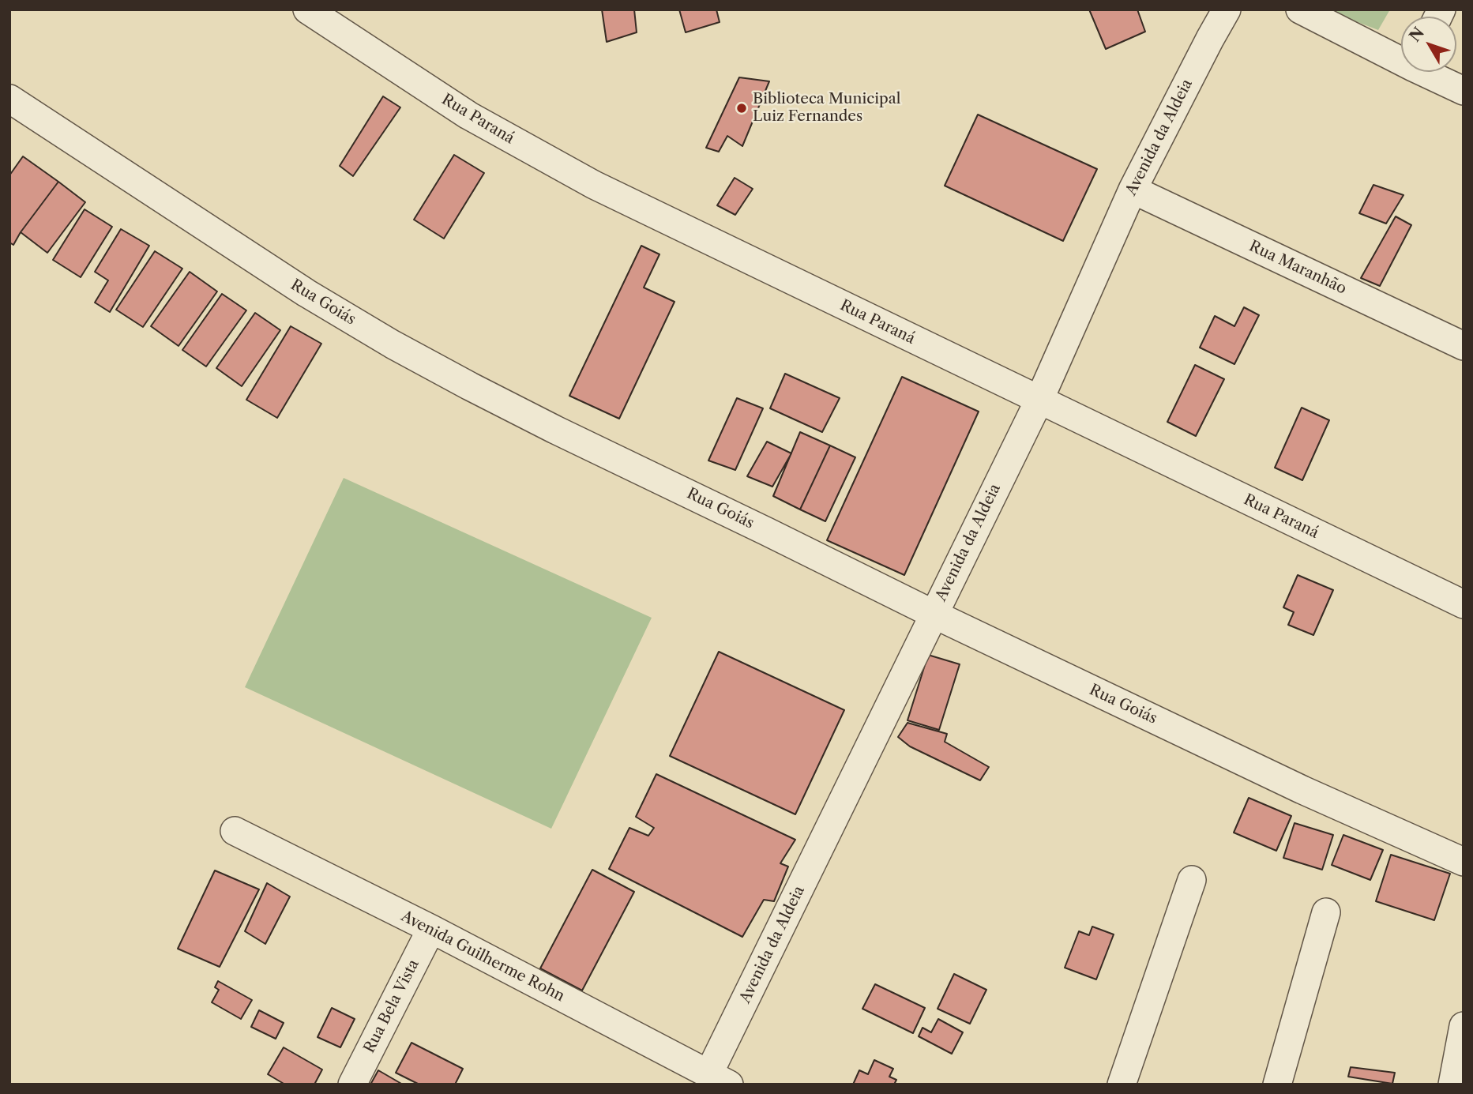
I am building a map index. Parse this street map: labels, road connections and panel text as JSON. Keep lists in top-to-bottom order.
{
  "streets": {
    "street": [
      "Rua Paraná",
      "Avenida da Aldeia",
      "Rua Maranhão",
      "Rua Goiás",
      "Avenida Guilherme Rohn",
      "Rua Bela Vista"
    ]
  },
  "crossings": [
    ["Rua Paraná", "Avenida da Aldeia"],
    ["Avenida da Aldeia", "Rua Maranhão"],
    ["Avenida da Aldeia", "Rua Goiás"],
    ["Avenida da Aldeia", "Avenida Guilherme Rohn"],
    ["Avenida Guilherme Rohn", "Rua Bela Vista"]
  ],
  "places": ["Biblioteca Municipal Luiz Fernandes"],
  "north": "top left"
}
